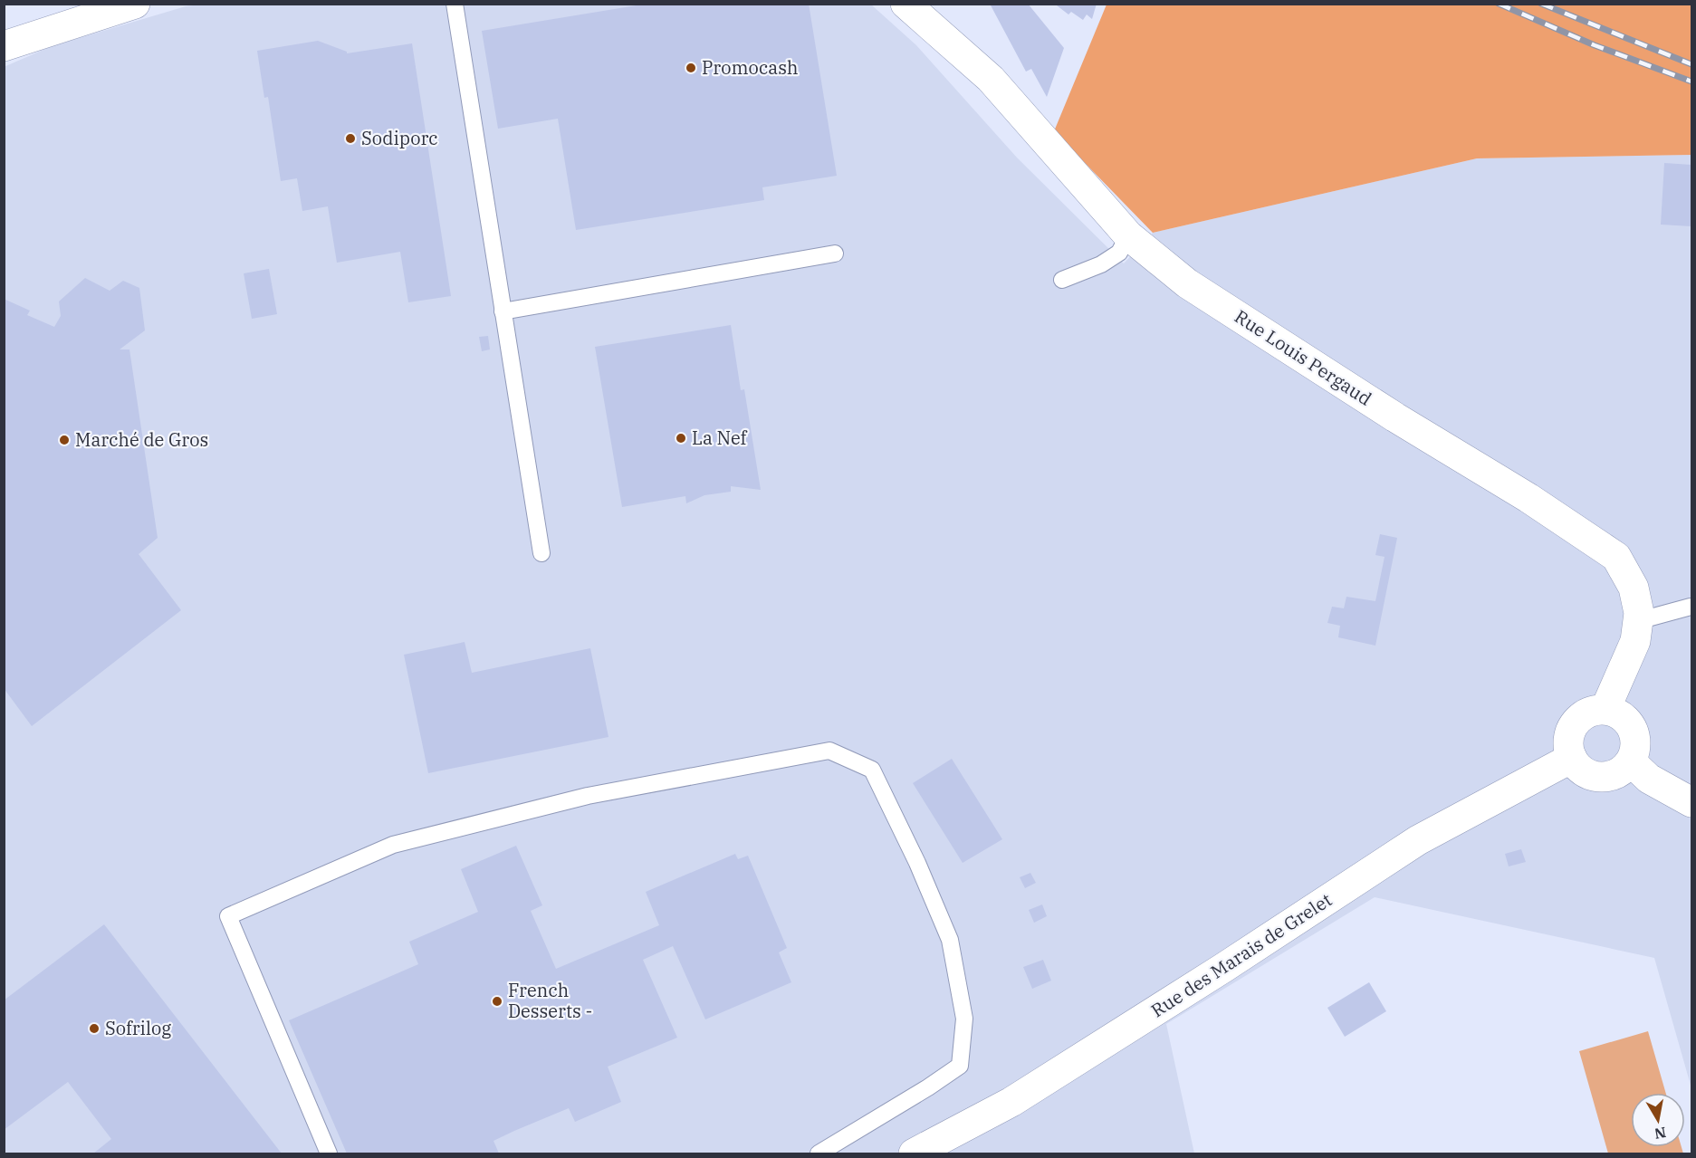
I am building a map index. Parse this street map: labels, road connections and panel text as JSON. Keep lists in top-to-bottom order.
{
  "streets": {
    "street": ["Rue Louis Pergaud", "Rue des Marais de Grelet"]
  },
  "crossings": [
    ["Rue Louis Pergaud", "Rue des Marais de Grelet"]
  ],
  "places": [
    "Promocash",
    "Sodiporc",
    "La Nef",
    "Marché de Gros",
    "French Desserts -",
    "Sofrilog"
  ],
  "north": "bottom"
}
